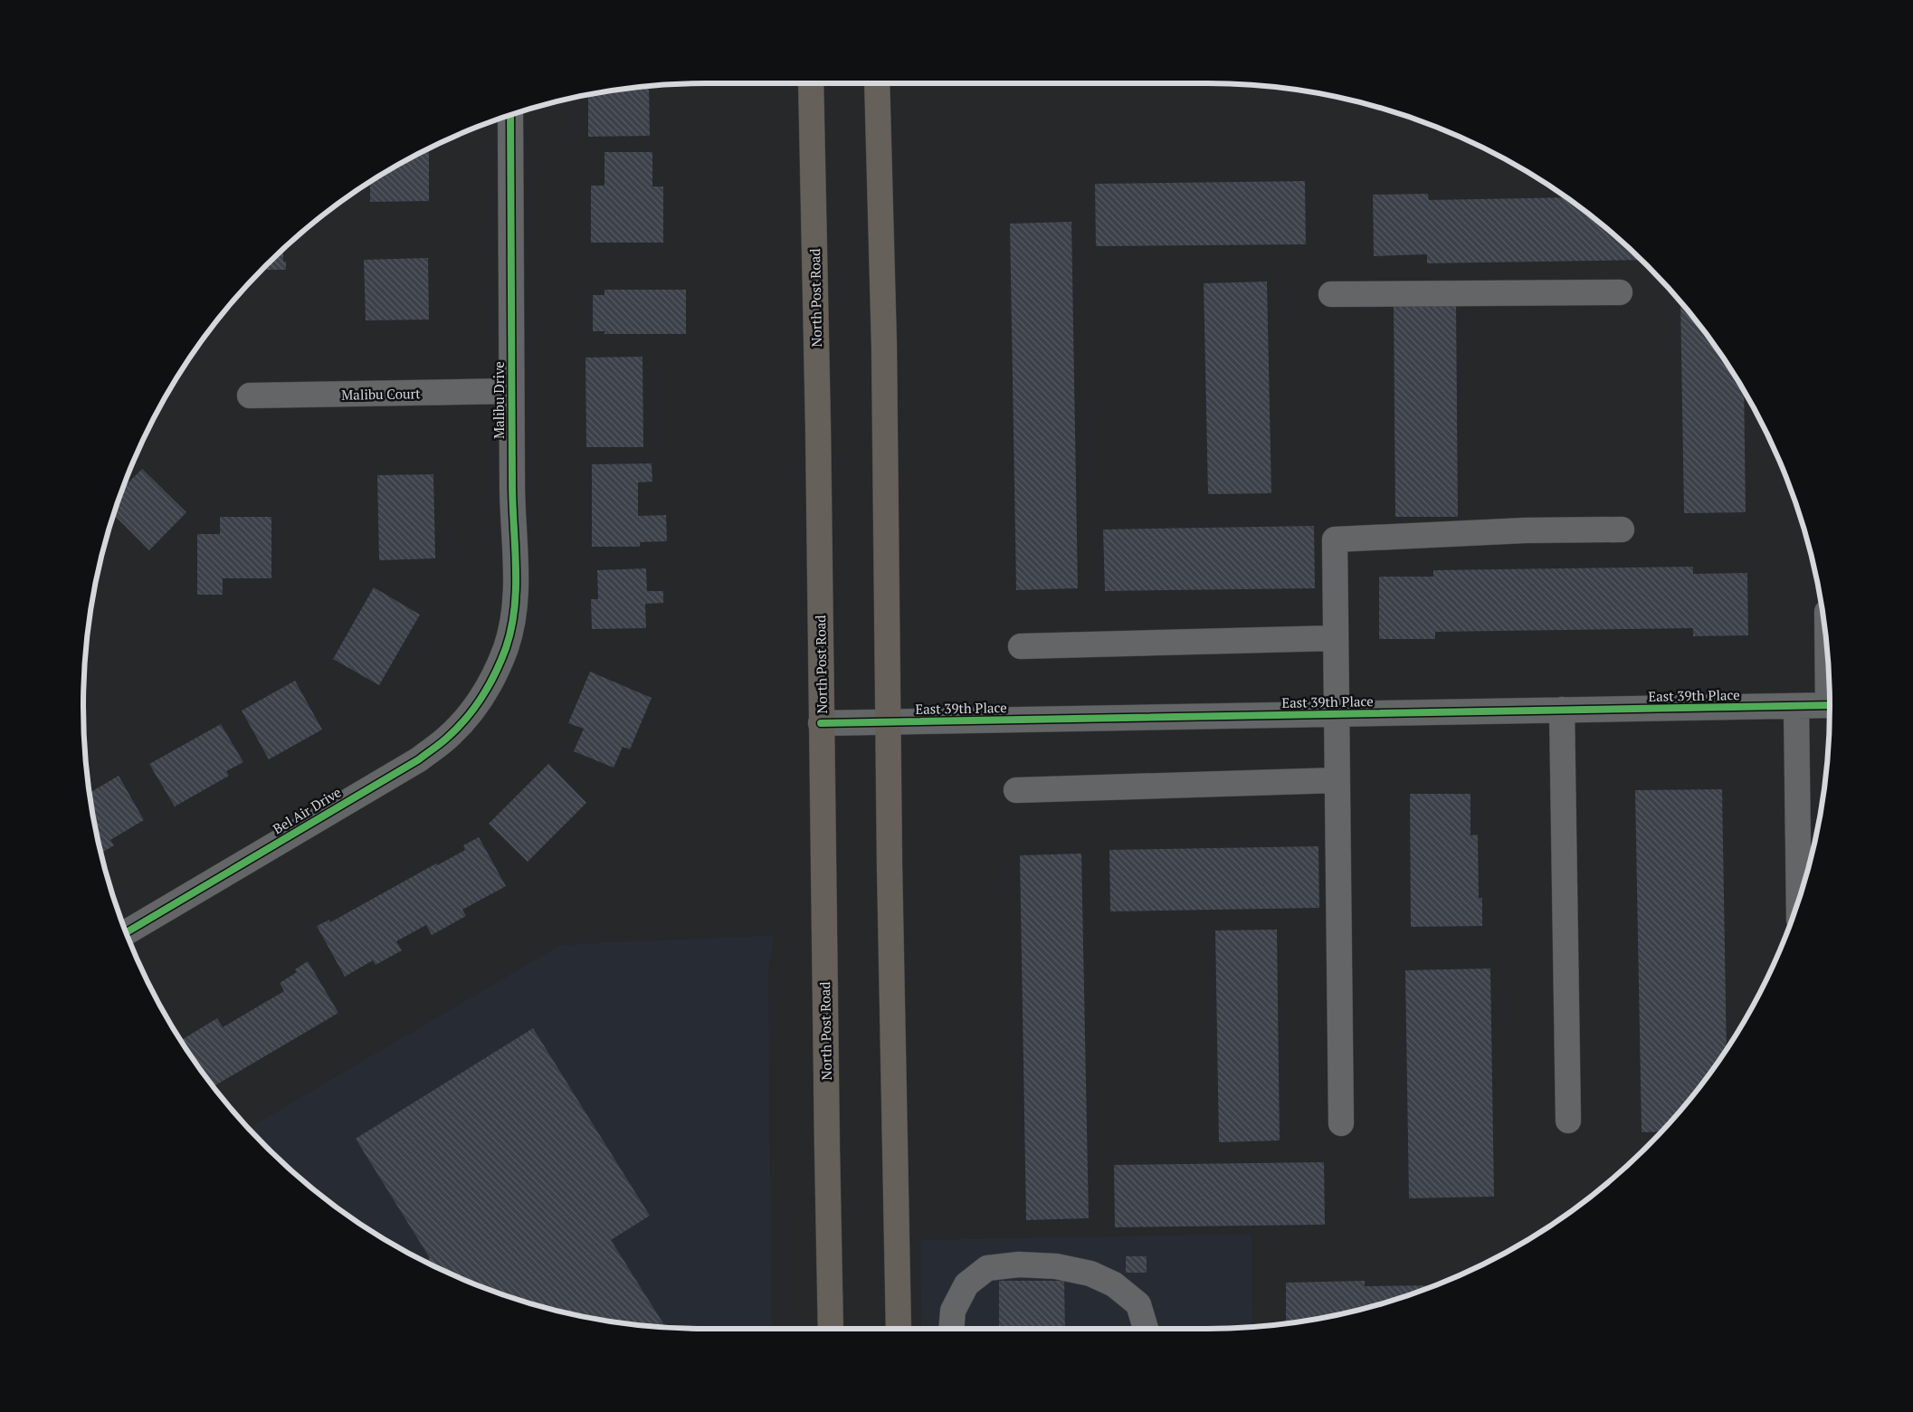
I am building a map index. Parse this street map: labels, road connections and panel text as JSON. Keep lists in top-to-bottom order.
{
  "streets": {
    "main road": ["North Post Road"],
    "street": [
      "Malibu Court",
      "Malibu Drive",
      "East 39th Place",
      "Bel Air Drive"
    ]
  },
  "crossings": [
    ["North Post Road", "East 39th Place"],
    ["Malibu Court", "Malibu Drive"],
    ["Malibu Drive", "Bel Air Drive"]
  ]
}
